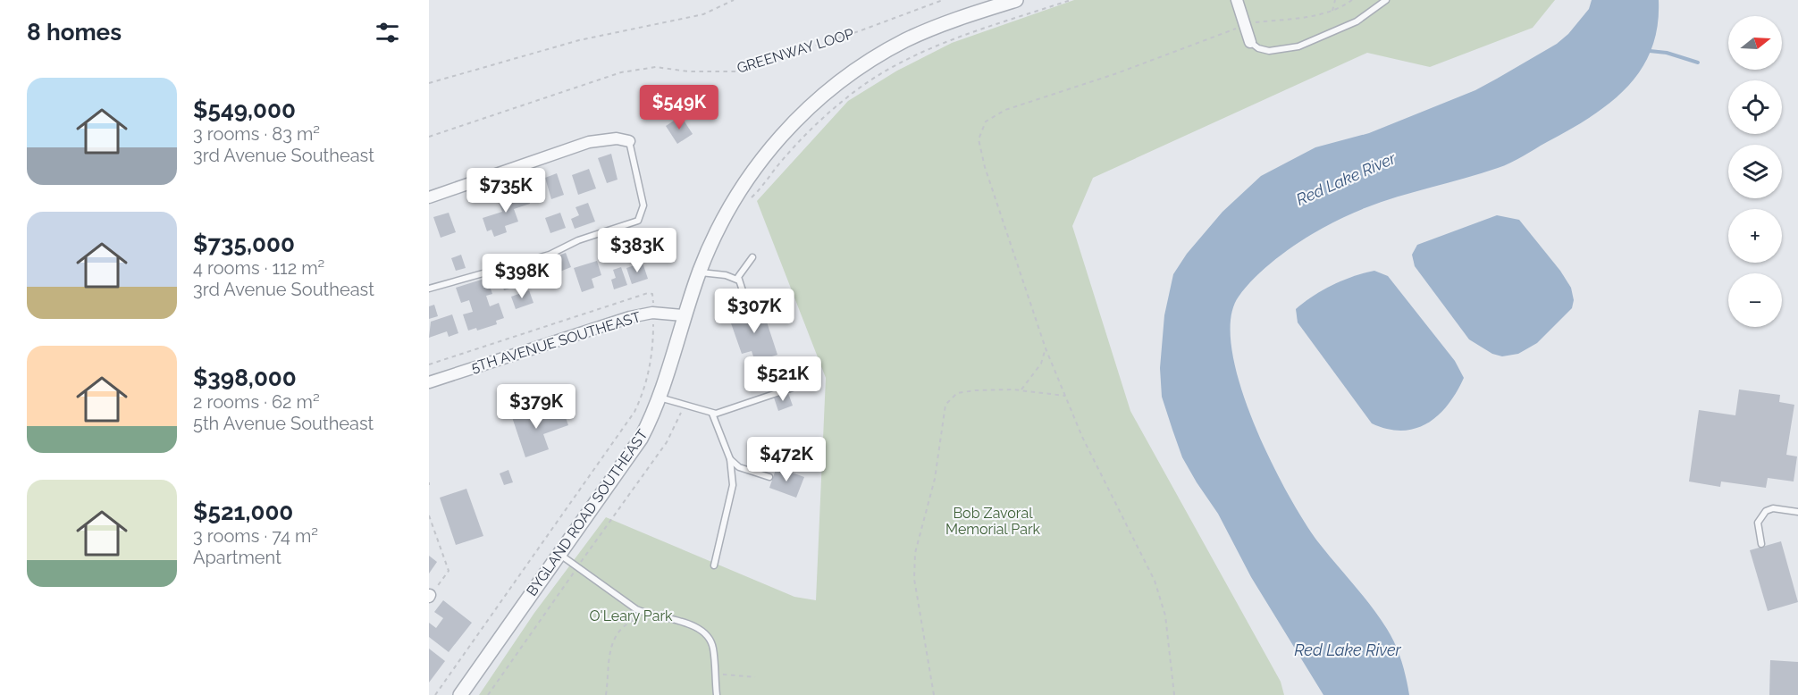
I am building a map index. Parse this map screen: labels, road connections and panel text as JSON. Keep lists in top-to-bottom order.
{
  "streets": {
    "street": ["5TH AVENUE SOUTHEAST", "BYGLAND ROAD SOUTHEAST"],
    "path": ["GREENWAY LOOP"]
  },
  "crossings": [
    ["5TH AVENUE SOUTHEAST", "BYGLAND ROAD SOUTHEAST"]
  ],
  "water": ["Red Lake River"],
  "parks": ["Bob Zavoral Memorial Park", "O'Leary Park"],
  "north": "right",
  "page": {
    "heading": "8 homes",
    "map_buttons": ["+", "−"],
    "list": [
      {
        "name": "$549,000",
        "note": "3 rooms · 83 m² · 3rd Avenue Southeast"
      },
      {
        "name": "$735,000",
        "note": "4 rooms · 112 m² · 3rd Avenue Southeast"
      },
      {
        "name": "$398,000",
        "note": "2 rooms · 62 m² · 5th Avenue Southeast"
      },
      {
        "name": "$521,000",
        "note": "3 rooms · 74 m² · Apartment"
      }
    ],
    "price": [
      "$549K",
      "$735K",
      "$383K",
      "$398K",
      "$307K",
      "$521K",
      "$379K",
      "$472K"
    ]
  }
}
